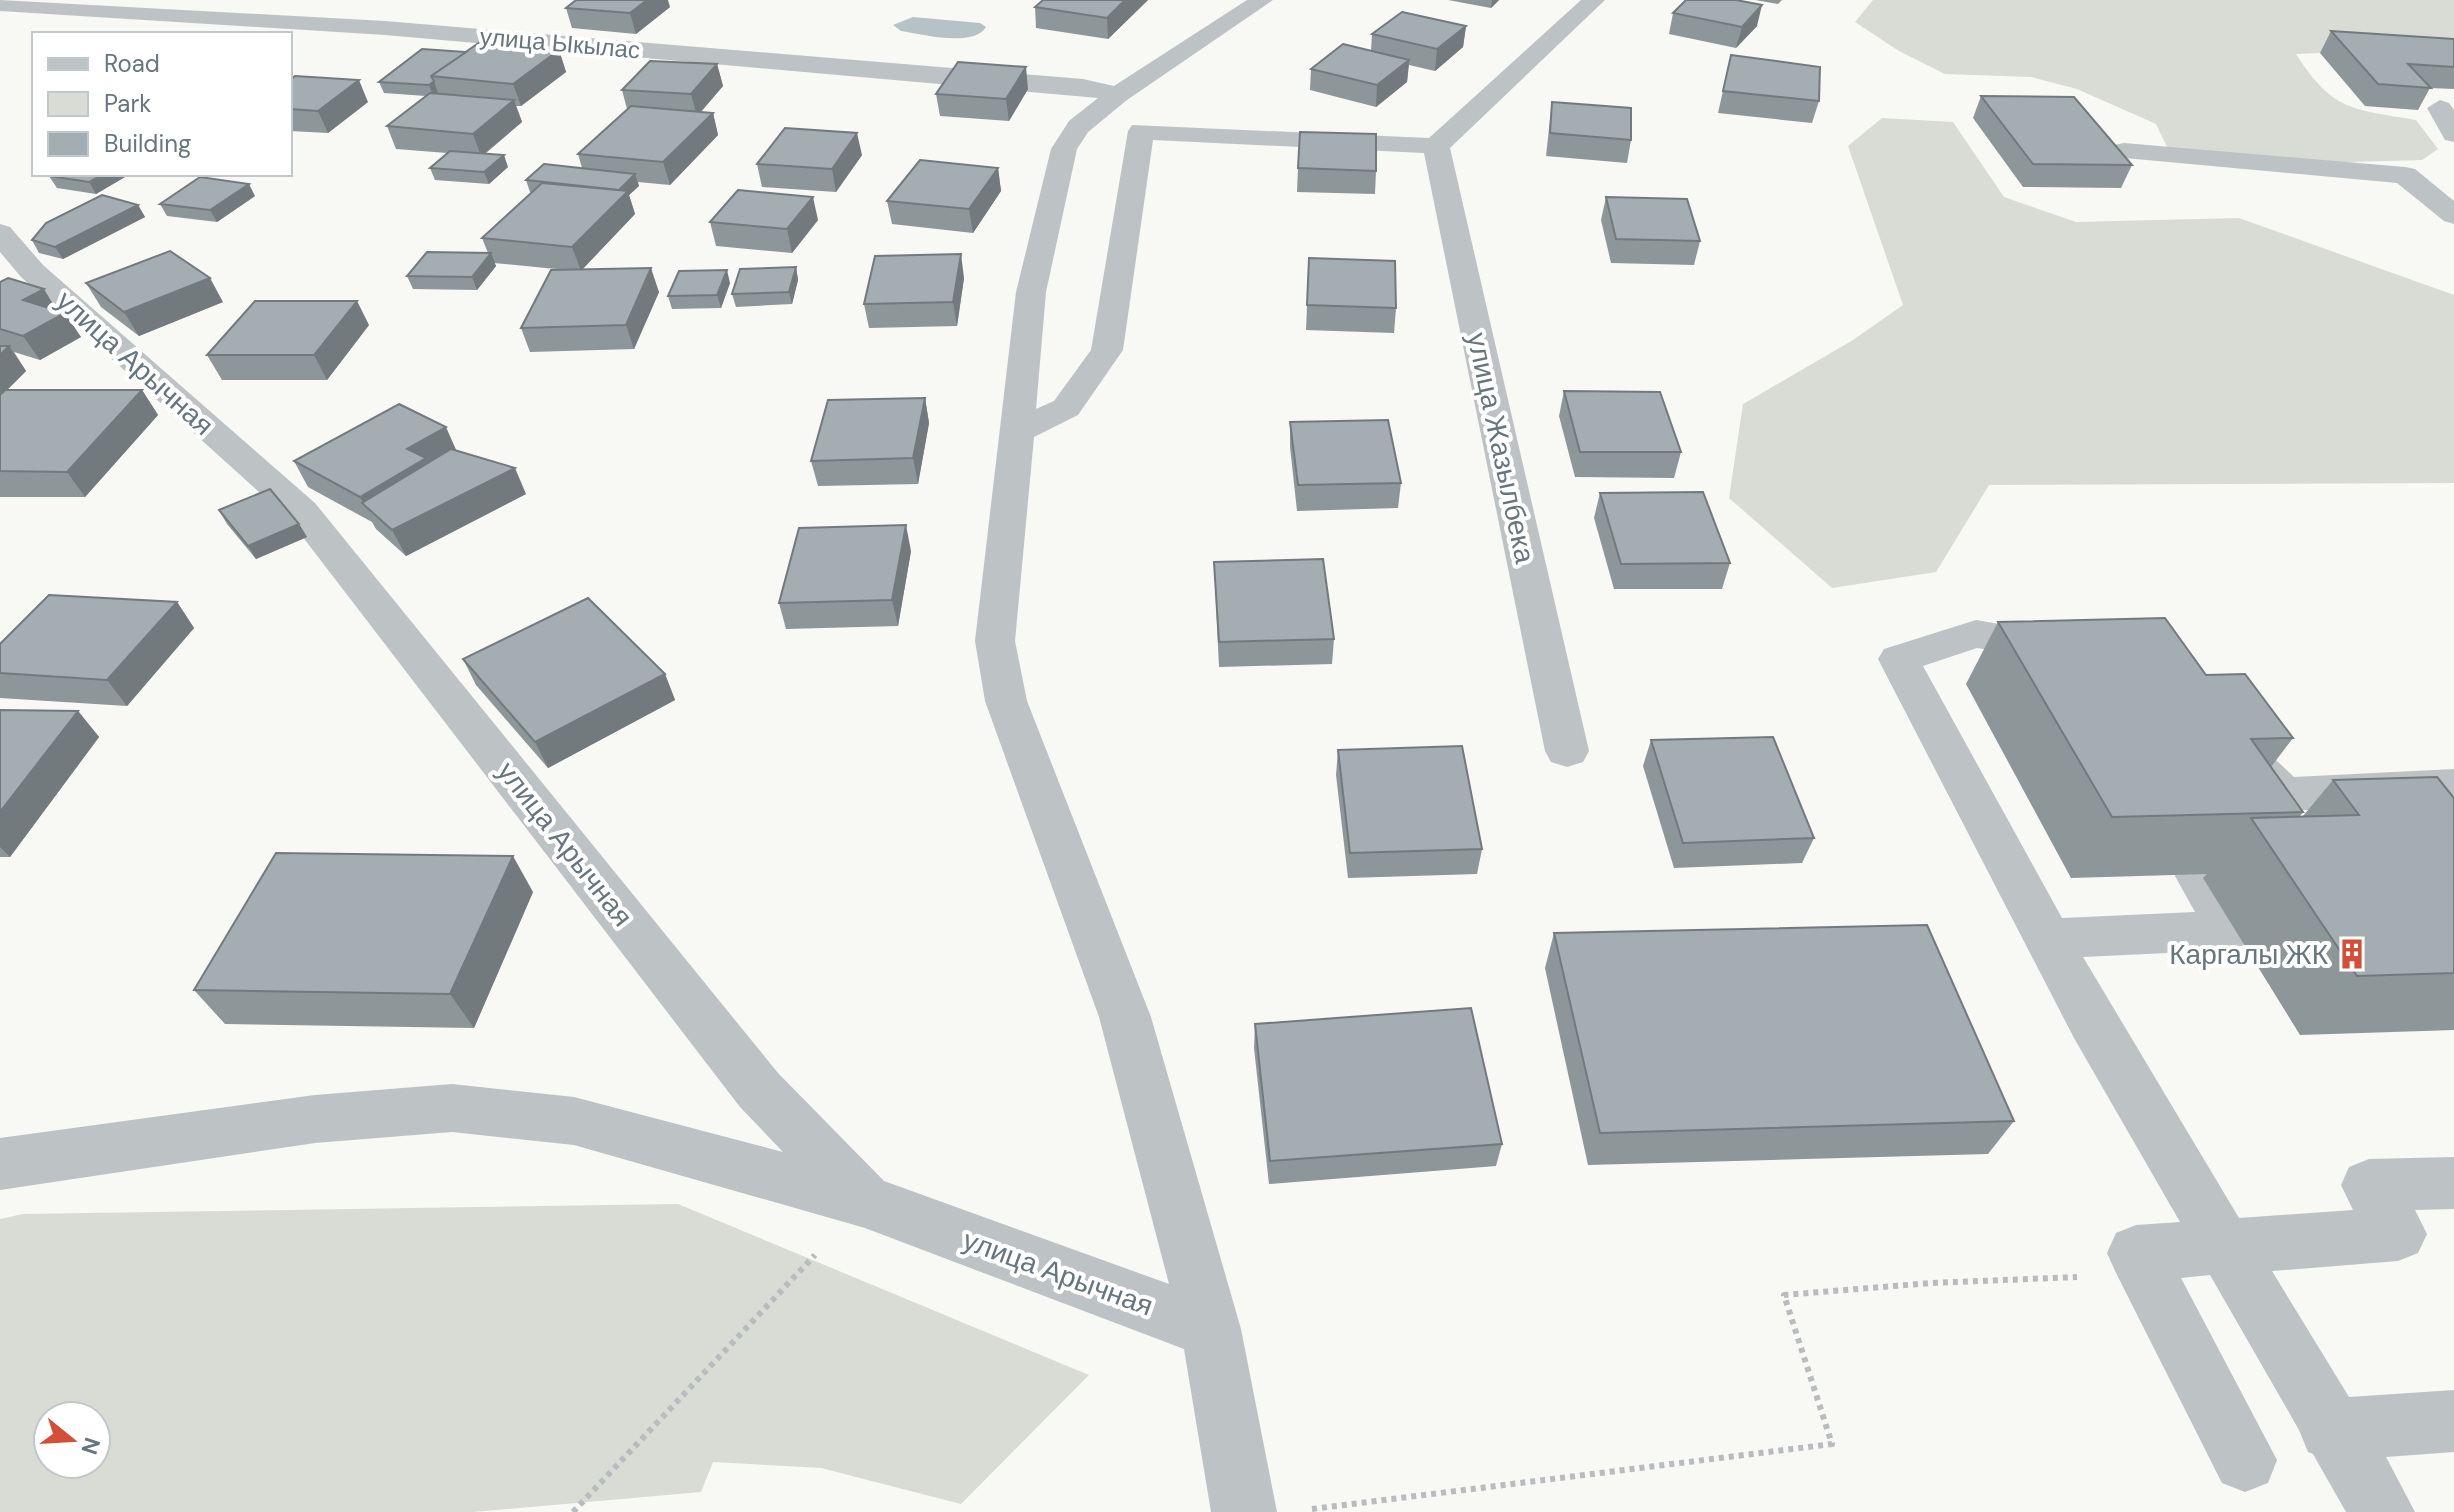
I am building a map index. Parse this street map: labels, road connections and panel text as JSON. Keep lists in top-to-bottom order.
{
  "streets": {
    "street": ["улица Ыкылас", "улица Арычная", "улица Жазылбека"]
  },
  "places": {
    "building": ["Каргалы ЖК"]
  },
  "legend": ["Road", "Park", "Building"],
  "north": "right"
}
